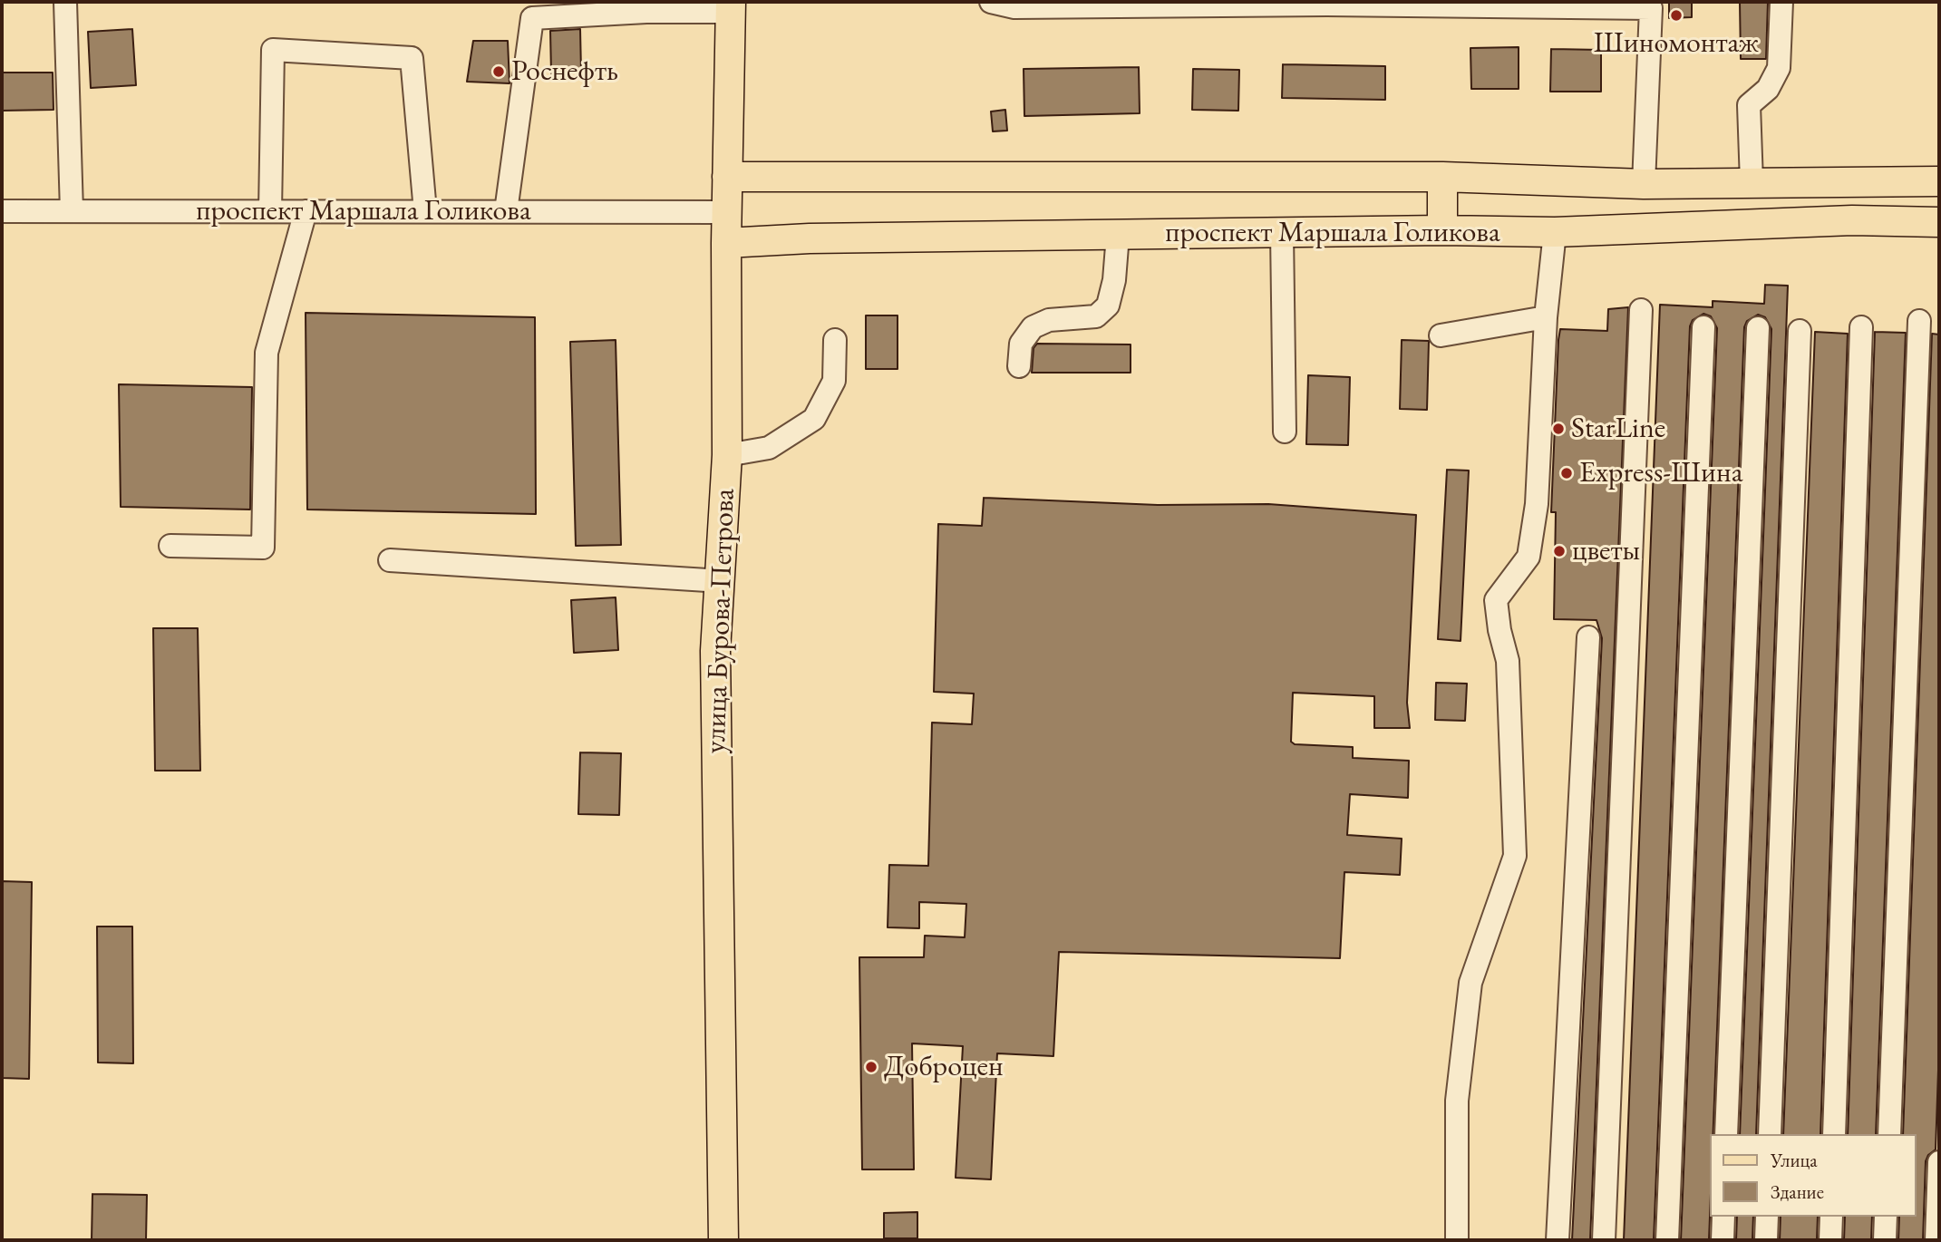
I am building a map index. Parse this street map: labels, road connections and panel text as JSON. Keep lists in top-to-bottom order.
{
  "streets": {
    "main road": ["проспект Маршала Голикова", "улица Бурова-Петрова"]
  },
  "crossings": [
    ["проспект Маршала Голикова", "улица Бурова-Петрова"]
  ],
  "places": [
    "Шиномонтаж",
    "Роснефть",
    "StarLine",
    "Express-Шина",
    "цветы",
    "Доброцен"
  ],
  "legend": ["Улица", "Здание"]
}
